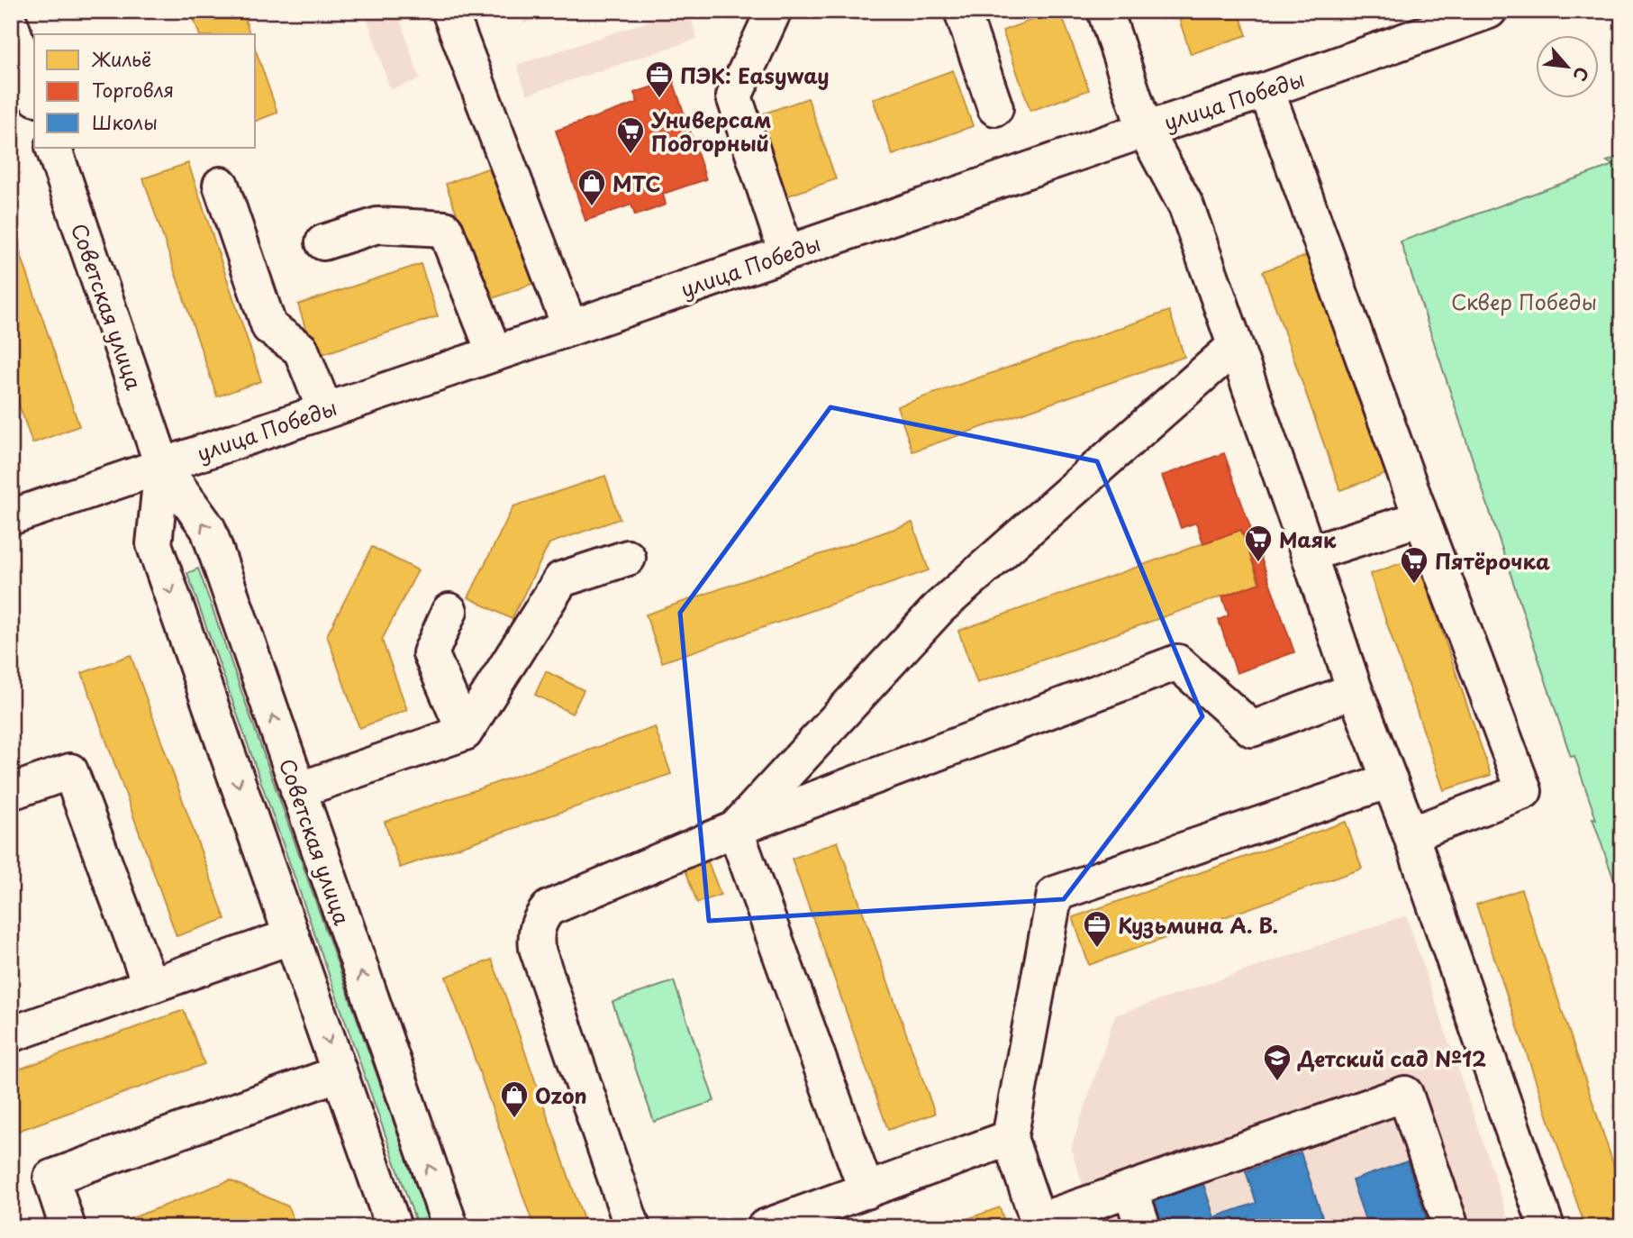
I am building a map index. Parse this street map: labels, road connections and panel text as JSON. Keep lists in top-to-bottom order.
{
  "streets": {
    "street": ["улица Победы", "Советская улица"]
  },
  "crossings": [
    ["улица Победы", "Советская улица"]
  ],
  "parks": ["Сквер Победы"],
  "places": {
    "office": ["ПЭК: Easyway", "Кузьмина А. В."],
    "supermarket": ["Универсам Подгорный", "Маяк", "Пятёрочка"],
    "shop": ["МТС", "Ozon"],
    "school or university": ["Детский сад №12"]
  },
  "legend": ["Жильё", "Торговля", "Школы"],
  "north": "bottom right"
}
